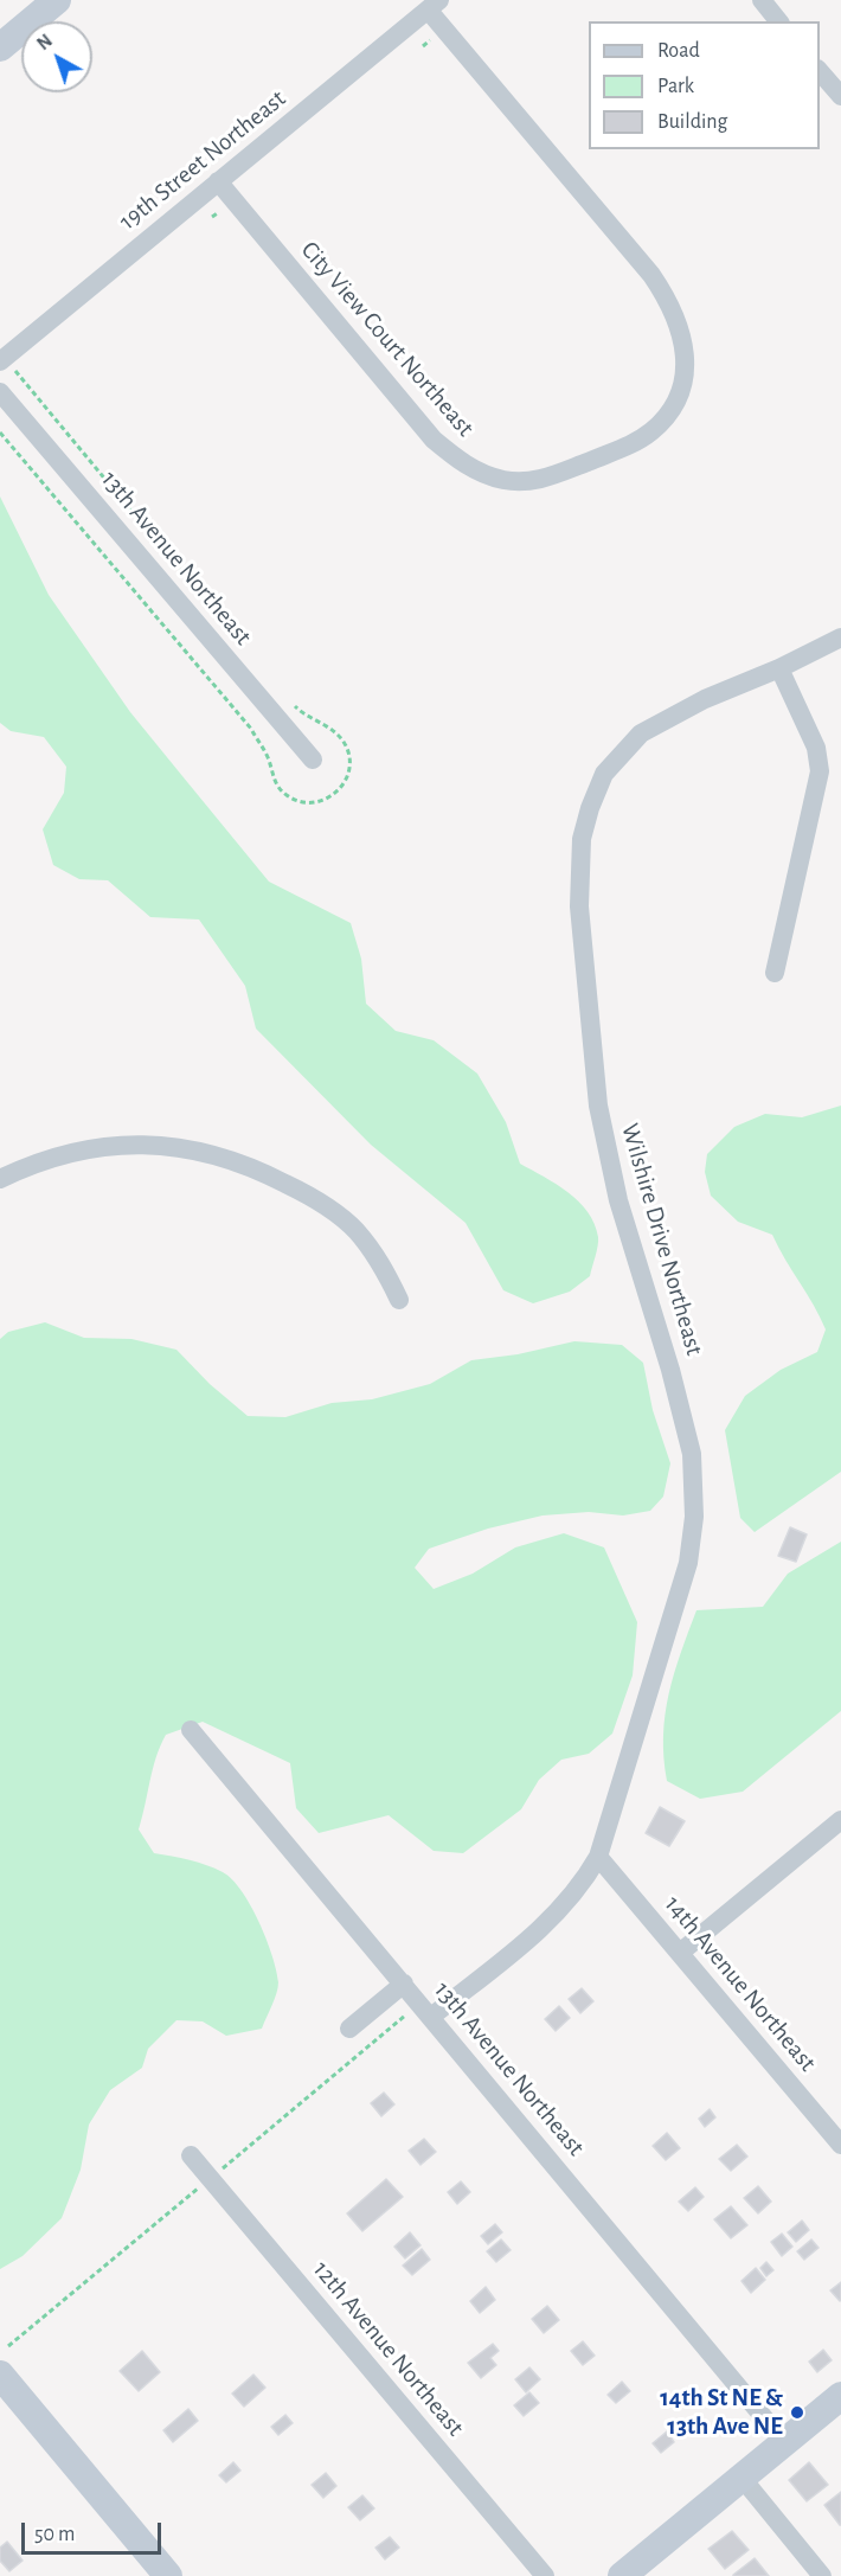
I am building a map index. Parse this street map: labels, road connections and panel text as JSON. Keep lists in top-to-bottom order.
{
  "streets": {
    "street": [
      "19th Street Northeast",
      "City View Court Northeast",
      "13th Avenue Northeast",
      "Wilshire Drive Northeast",
      "14th Avenue Northeast",
      "12th Avenue Northeast"
    ]
  },
  "crossings": [
    ["19th Street Northeast", "City View Court Northeast"],
    ["13th Avenue Northeast", "Wilshire Drive Northeast"],
    ["Wilshire Drive Northeast", "14th Avenue Northeast"]
  ],
  "places": ["14th St NE & 13th Ave NE"],
  "legend": ["Road", "Park", "Building"],
  "scale_bar": "50 m",
  "north": "top left"
}
